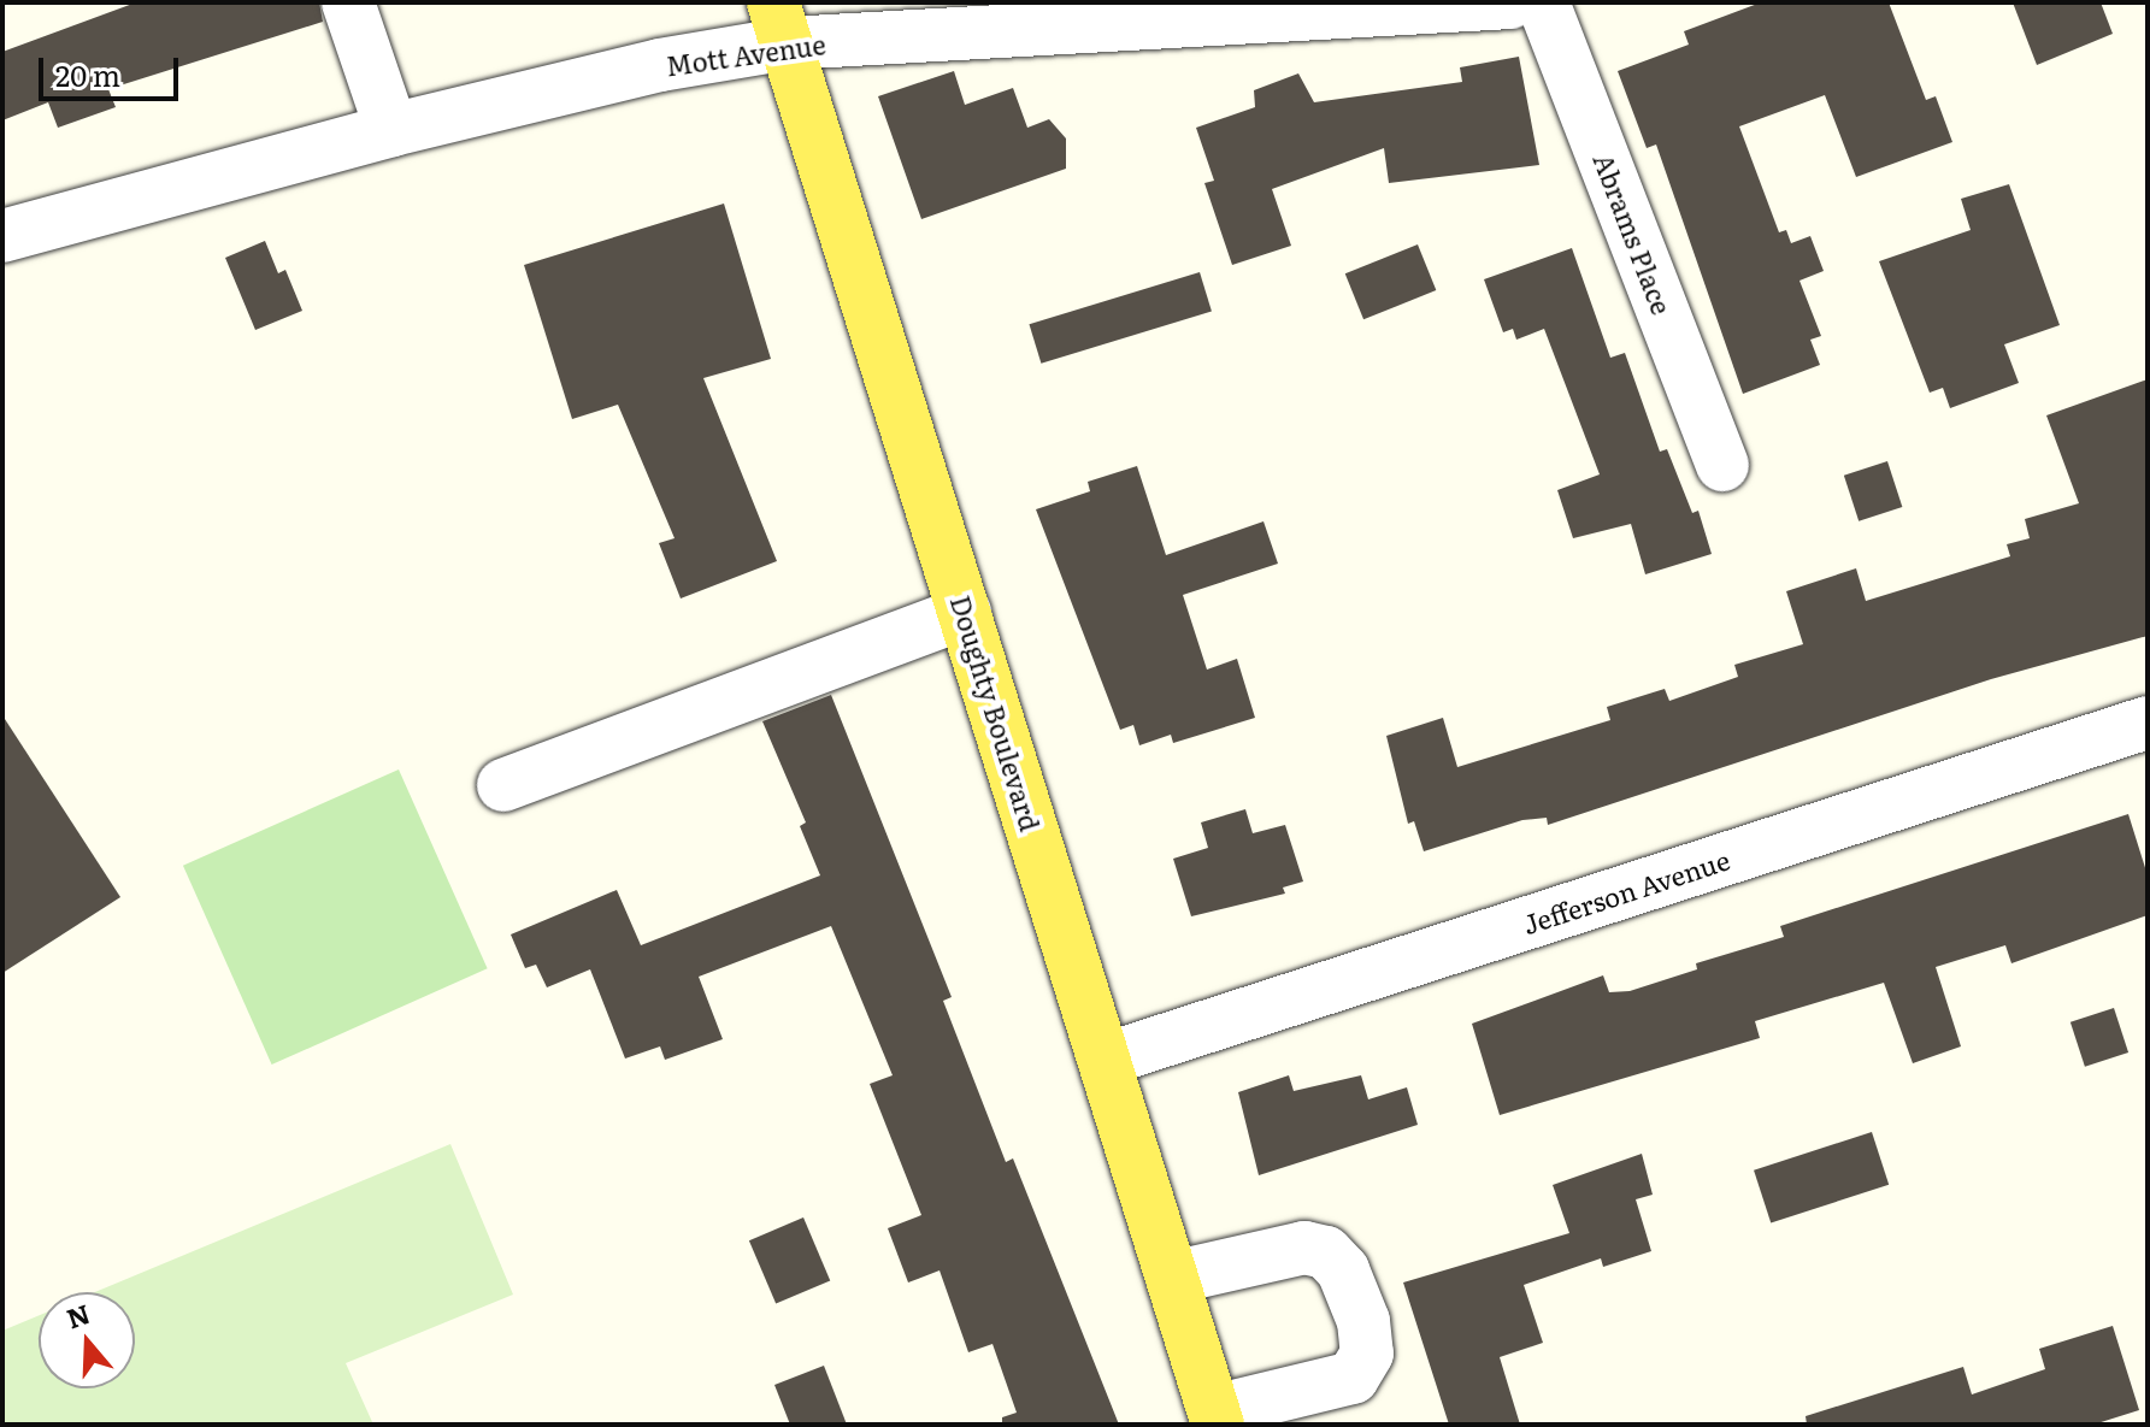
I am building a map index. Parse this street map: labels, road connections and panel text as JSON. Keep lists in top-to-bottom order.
{
  "streets": {
    "main road": ["Doughty Boulevard"],
    "street": ["Mott Avenue", "Abrams Place", "Jefferson Avenue"]
  },
  "crossings": [
    ["Mott Avenue", "Doughty Boulevard"],
    ["Doughty Boulevard", "Jefferson Avenue"]
  ],
  "scale_bar": "20 m",
  "north": "top"
}
